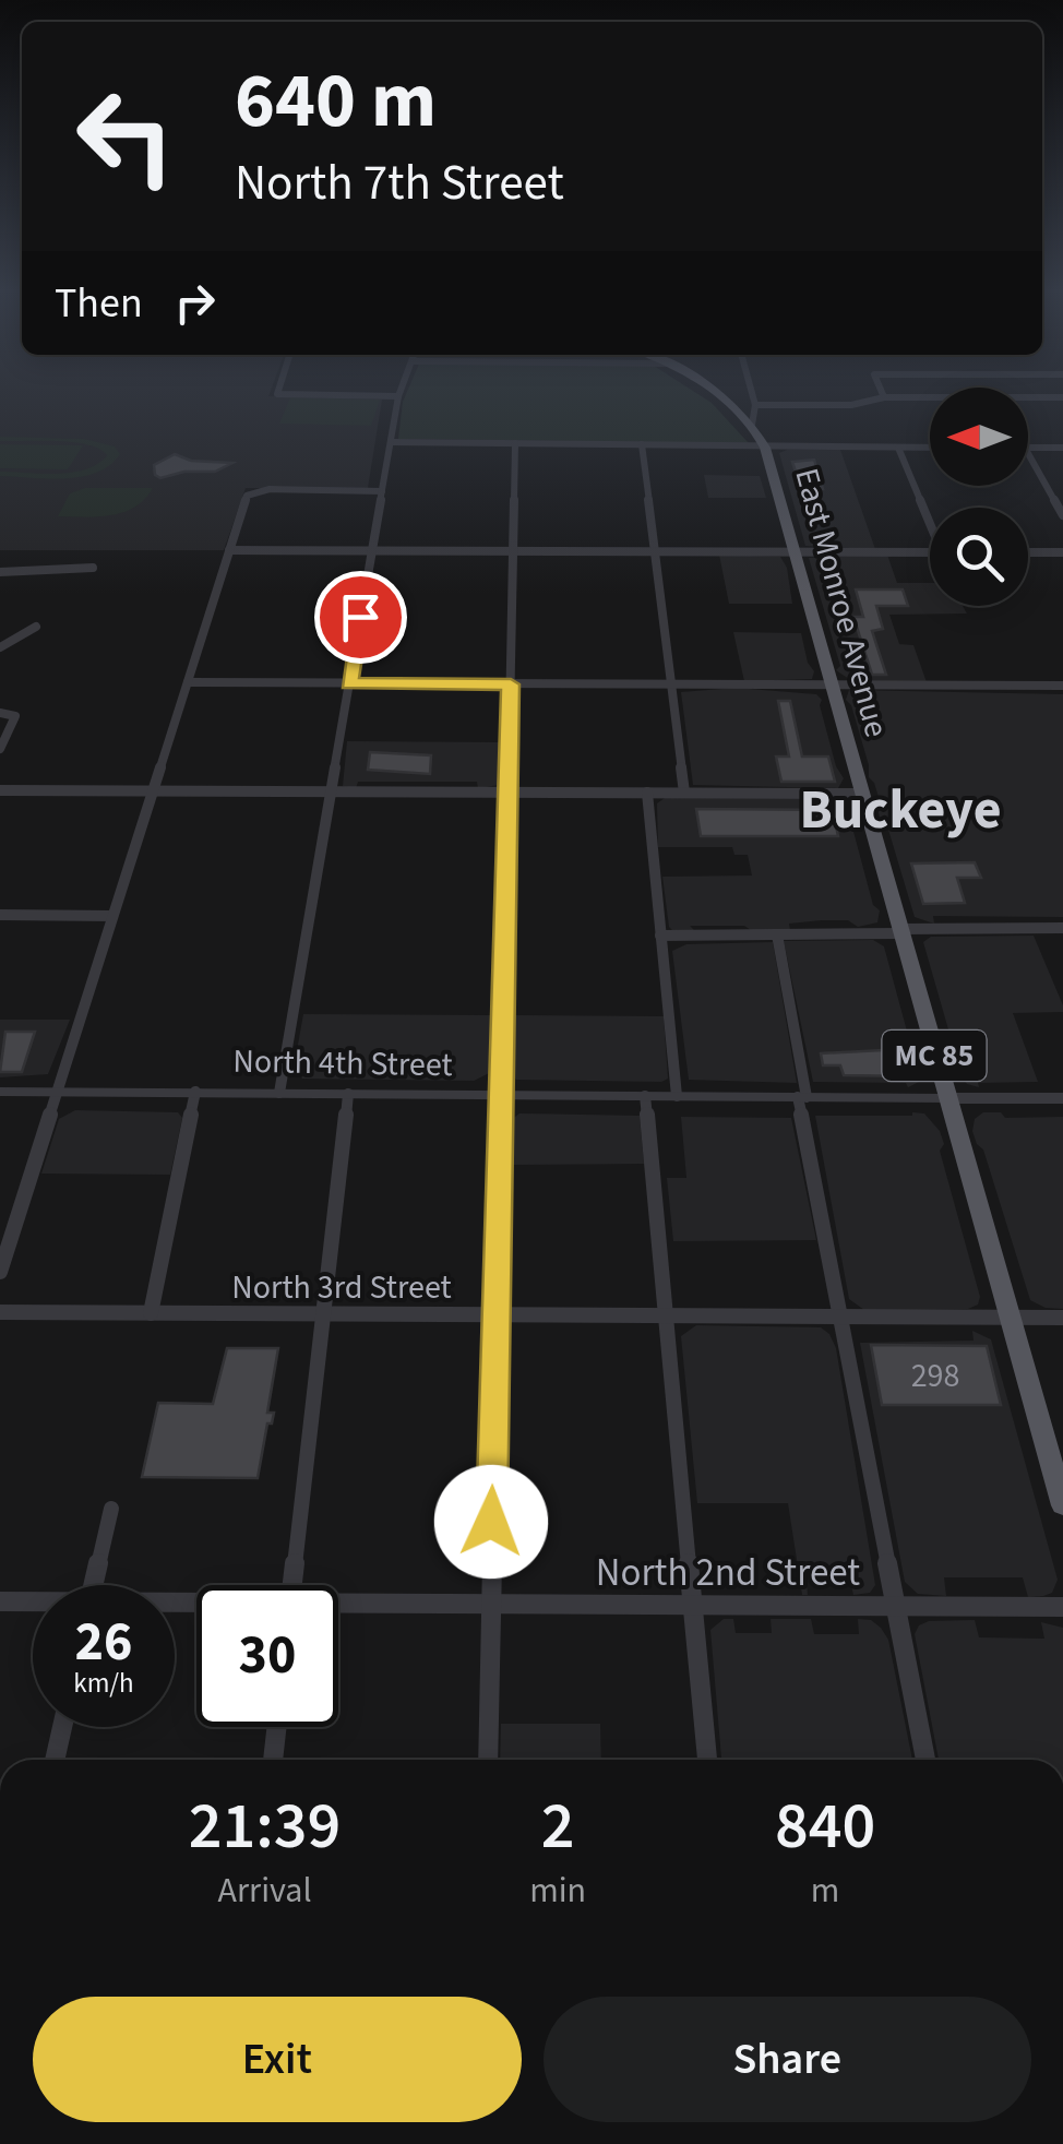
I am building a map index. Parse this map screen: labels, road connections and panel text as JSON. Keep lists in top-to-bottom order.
{
  "streets": {
    "main road": ["East Monroe Avenue", "MC 85"],
    "street": ["North 4th Street", "North 3rd Street", "North 2nd Street"]
  },
  "crossings": [
    ["East Monroe Avenue", "MC 85"],
    ["East Monroe Avenue", "North 4th Street"],
    ["East Monroe Avenue", "North 3rd Street"]
  ],
  "districts": ["Buckeye"],
  "house_numbers": ["298"],
  "north": "left",
  "page": {
    "turn": ["640 m", "North 7th Street"],
    "then": "Then",
    "speed": "26 km/h",
    "limit": "30",
    "eta": [
      "21:39",
      "Arrival",
      "2",
      "min",
      "840",
      "m"
    ],
    "buttons": ["Exit", "Share"]
  }
}
